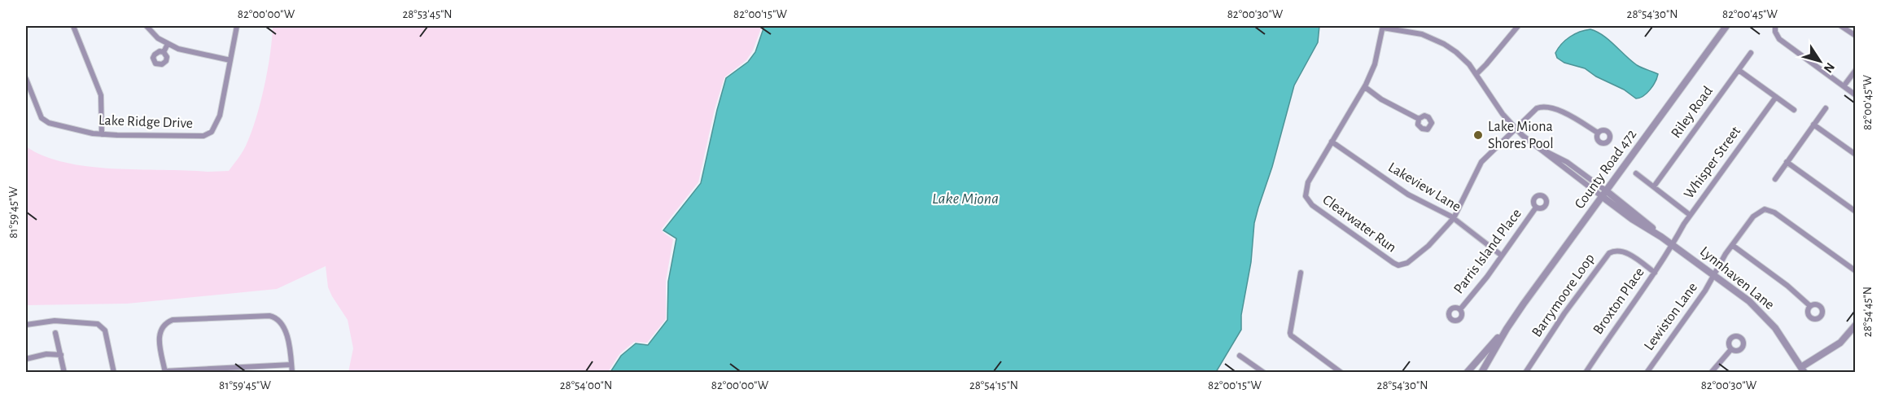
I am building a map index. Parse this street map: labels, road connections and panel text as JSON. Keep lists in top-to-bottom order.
{
  "streets": {
    "street": [
      "Riley Road",
      "Lake Ridge Drive",
      "Whisper Street",
      "County Road 472",
      "Lakeview Lane",
      "Clearwater Run",
      "Parris Island Place",
      "Lynnhaven Lane",
      "Barrymoore Loop",
      "Broxton Place",
      "Lewiston Lane"
    ]
  },
  "crossings": [
    ["Whisper Street", "Lynnhaven Lane"],
    ["Whisper Street", "Broxton Place"],
    ["County Road 472", "Lynnhaven Lane"],
    ["Lakeview Lane", "Clearwater Run"],
    ["Lakeview Lane", "Parris Island Place"],
    ["Lynnhaven Lane", "Broxton Place"],
    ["Lynnhaven Lane", "Lewiston Lane"],
    ["Barrymoore Loop", "Broxton Place"]
  ],
  "water": ["Lake Miona"],
  "places": ["Lake Miona Shores Pool"],
  "north": "bottom right",
  "coordinates": [
    "82°00'00\"W",
    "28°53'45\"N",
    "82°00'15\"W",
    "82°00'30\"W",
    "28°54'30\"N",
    "82°00'45\"W",
    "81°59'45\"W",
    "28°54'45\"N",
    "28°54'00\"N",
    "28°54'15\"N"
  ]
}
